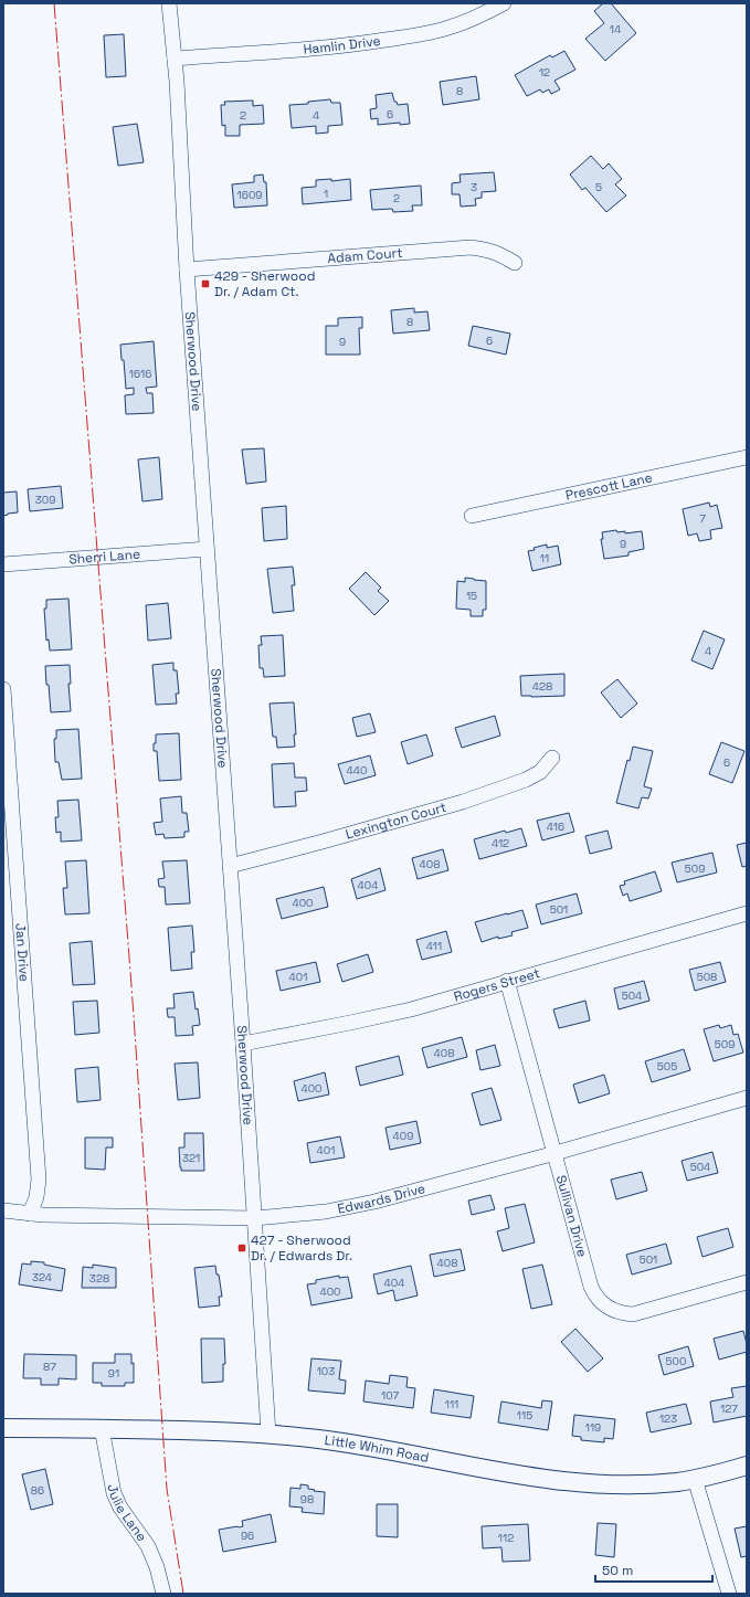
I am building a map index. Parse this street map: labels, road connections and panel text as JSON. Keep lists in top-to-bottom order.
{
  "streets": {
    "street": [
      "Hamlin Drive",
      "Adam Court",
      "Sherwood Drive",
      "Prescott Lane",
      "Sherri Lane",
      "Lexington Court",
      "Jan Drive",
      "Rogers Street",
      "Edwards Drive",
      "Sullivan Drive",
      "Little Whim Road",
      "Julie Lane"
    ]
  },
  "crossings": [
    ["Hamlin Drive", "Sherwood Drive"],
    ["Adam Court", "Sherwood Drive"],
    ["Sherwood Drive", "Sherri Lane"],
    ["Sherwood Drive", "Lexington Court"],
    ["Sherwood Drive", "Rogers Street"],
    ["Sherwood Drive", "Edwards Drive"],
    ["Sherwood Drive", "Little Whim Road"],
    ["Jan Drive", "Edwards Drive"],
    ["Rogers Street", "Sullivan Drive"],
    ["Edwards Drive", "Sullivan Drive"],
    ["Little Whim Road", "Julie Lane"]
  ],
  "places": {
    "transit": ["429 - Sherwood Dr. / Adam Ct.", "427 - Sherwood Dr. / Edwards Dr."]
  },
  "house_numbers": [
    "14",
    "12",
    "8",
    "6",
    "2",
    "4",
    "3",
    "5",
    "1",
    "1609",
    "2",
    "8",
    "6",
    "9",
    "1616",
    "309",
    "7",
    "9",
    "11",
    "15",
    "4",
    "428",
    "6",
    "440",
    "416",
    "412",
    "408",
    "509",
    "404",
    "400",
    "501",
    "411",
    "401",
    "508",
    "504",
    "509",
    "408",
    "505",
    "400",
    "409",
    "401",
    "321",
    "504",
    "501",
    "408",
    "324",
    "328",
    "404",
    "400",
    "500",
    "87",
    "103",
    "91",
    "107",
    "111",
    "127",
    "115",
    "123",
    "119",
    "86",
    "98",
    "96",
    "112"
  ],
  "scale_bar": "50 m"
}
